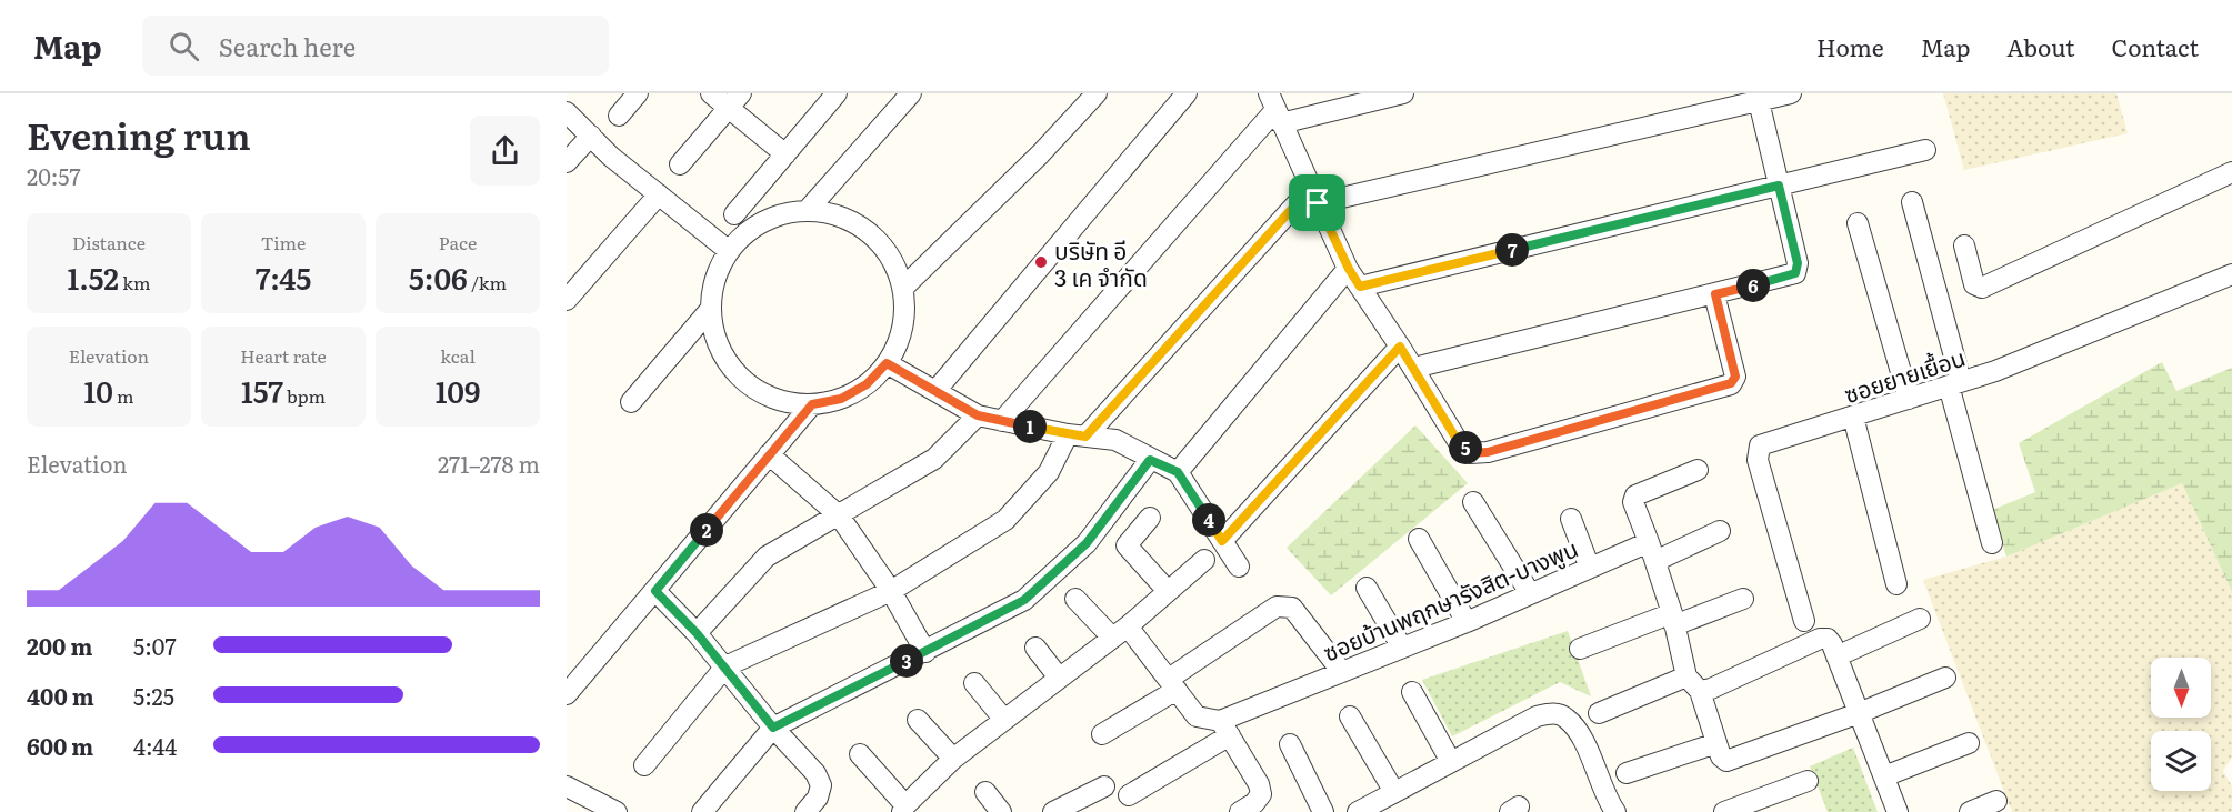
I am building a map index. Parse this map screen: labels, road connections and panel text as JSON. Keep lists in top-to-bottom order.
{
  "streets": {
    "street": ["ซอยยายเยื้อน", "ซอยบ้านพฤกษารังสิต-บางพูน"]
  },
  "places": ["บริษัท อี 3 เค จำกัด"],
  "north": "bottom",
  "page": {
    "header": "Map",
    "search": "Search here",
    "nav": [
      "Home",
      "Map",
      "About",
      "Contact"
    ],
    "heading": ["Evening run", "20:57"],
    "stats": [
      ["Distance", "1.52 km"],
      ["Time", "7:45"],
      ["Pace", "5:06 /km"],
      ["Elevation", "10 m"],
      ["Heart rate", "157 bpm"],
      ["kcal", "109"]
    ],
    "pins": [
      "7",
      "6",
      "1",
      "5",
      "4",
      "2",
      "3"
    ],
    "chart": ["Elevation", "271–278 m"],
    "list": [
      {
        "name": "200 m",
        "note": "5:07"
      },
      {
        "name": "400 m",
        "note": "5:25"
      },
      {
        "name": "600 m",
        "note": "4:44"
      }
    ]
  }
}
